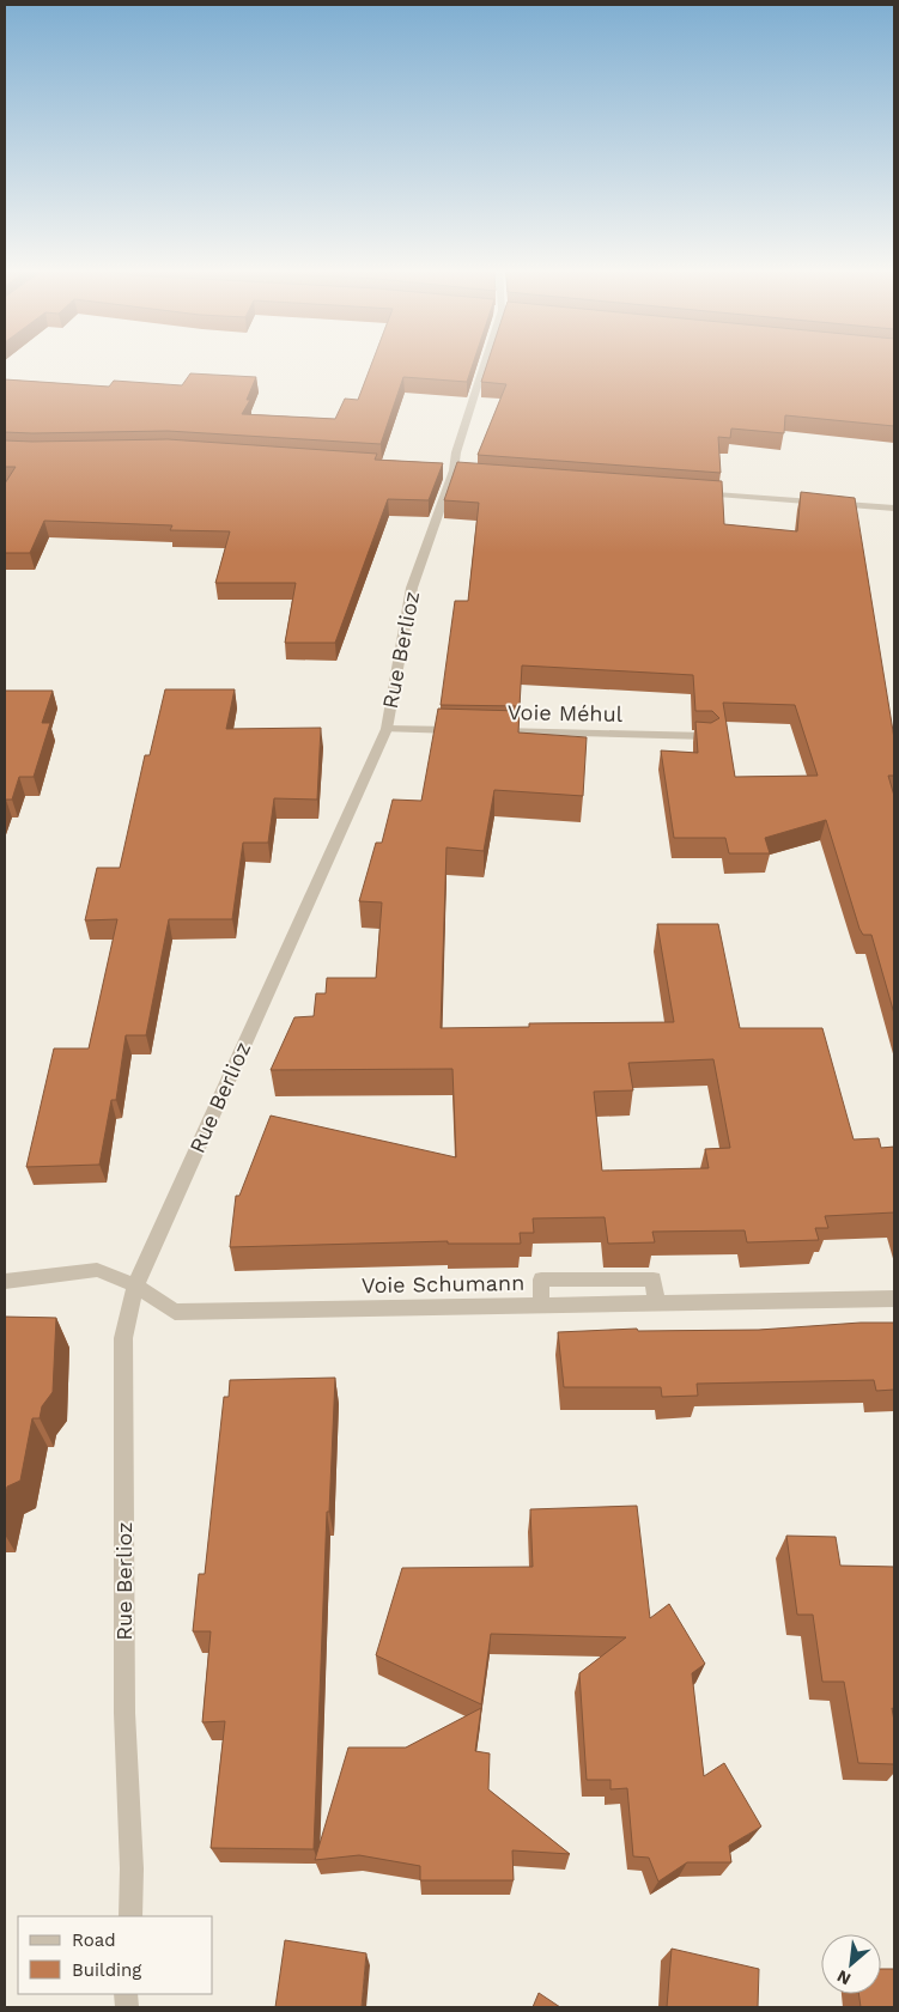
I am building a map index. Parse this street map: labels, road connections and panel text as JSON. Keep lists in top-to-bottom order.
{
  "streets": {
    "street": ["Rue Berlioz", "Voie Méhul", "Voie Schumann"]
  },
  "crossings": [
    ["Rue Berlioz", "Voie Méhul"],
    ["Rue Berlioz", "Voie Schumann"]
  ],
  "legend": ["Road", "Building"],
  "north": "bottom left"
}
